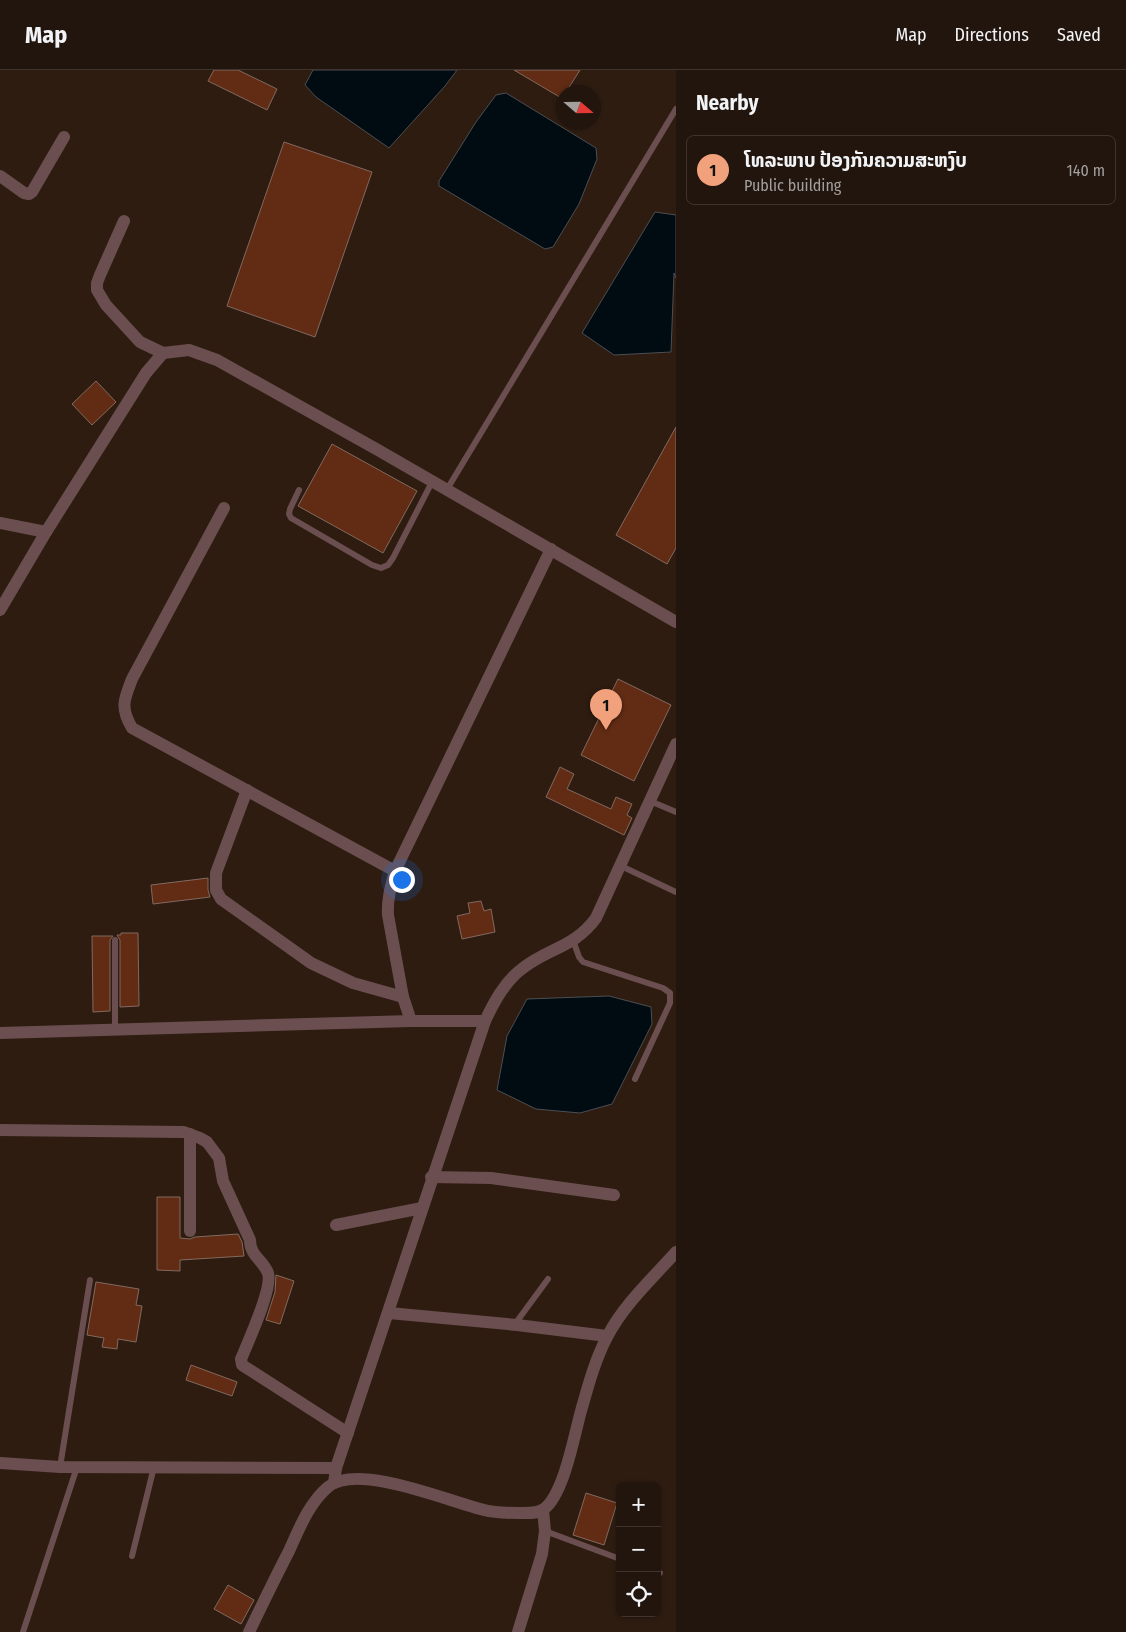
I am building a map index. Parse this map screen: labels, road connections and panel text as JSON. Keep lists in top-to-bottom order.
{
  "north": "right",
  "page": {
    "header": "Map",
    "nav": ["Map", "Directions", "Saved"],
    "heading": "Nearby",
    "list": [
      {
        "mark": "1",
        "name": "ໂທລະພາບ ປ້ອງກັນຄວາມສະຫງົບ",
        "note": "Public building",
        "value": "140 m"
      }
    ],
    "pins": "1",
    "map_buttons": ["+", "−"]
  }
}
